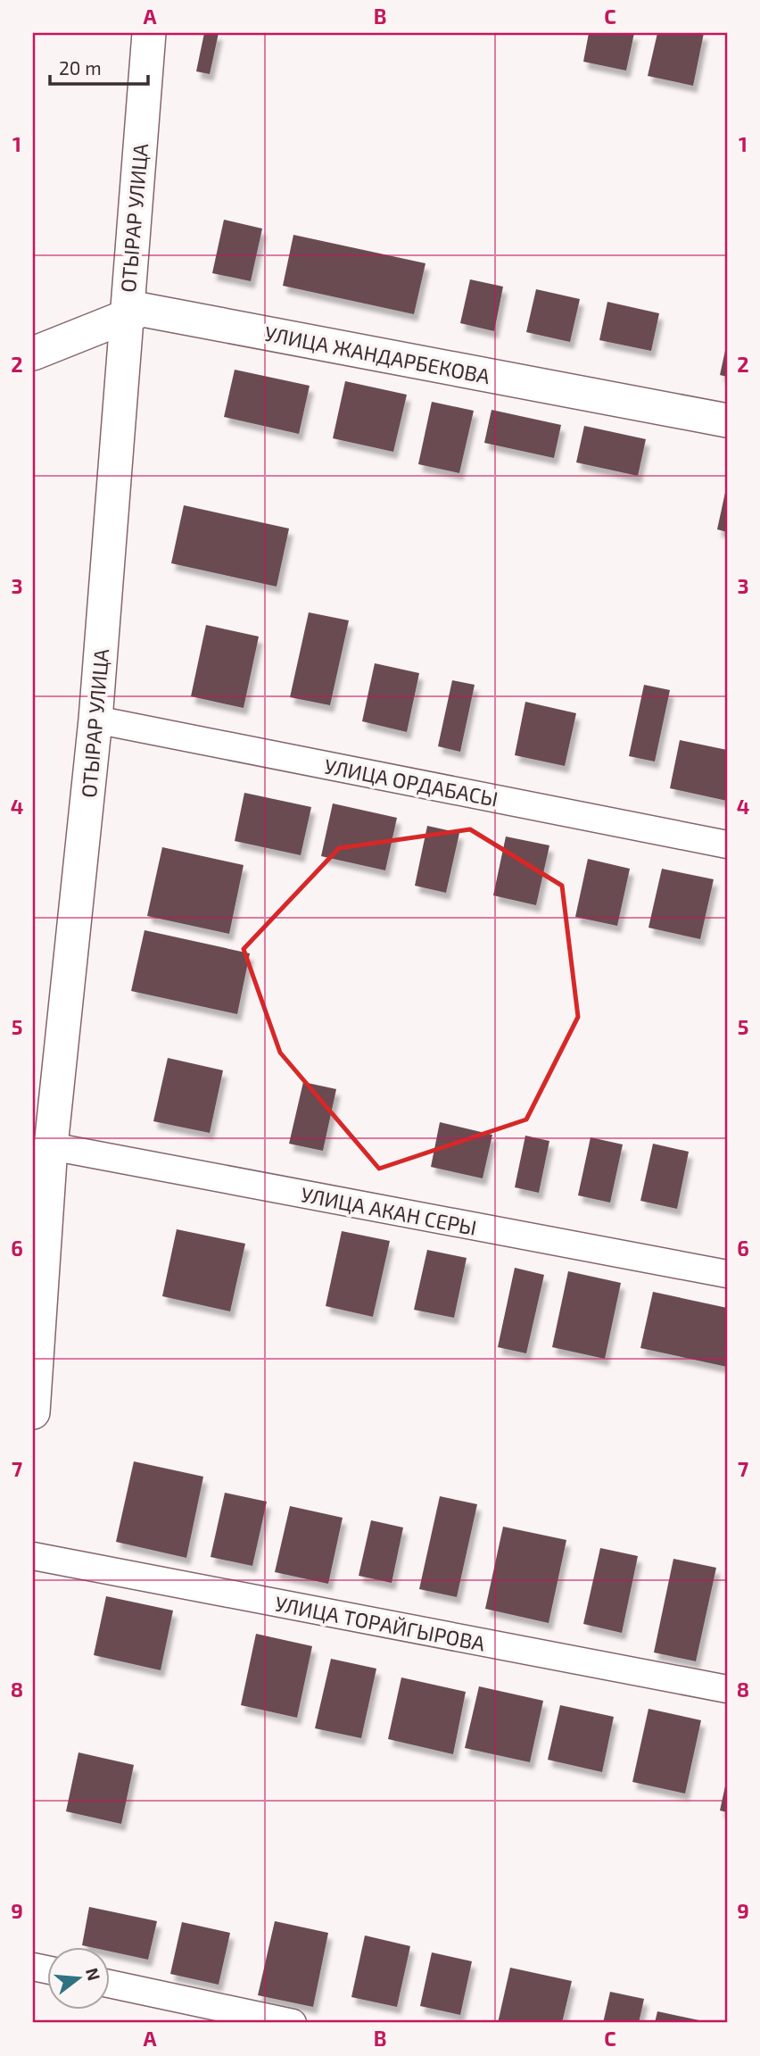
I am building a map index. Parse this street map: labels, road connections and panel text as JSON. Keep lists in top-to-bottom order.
{
  "streets": {
    "street": [
      "ОТЫРАР УЛИЦА",
      "УЛИЦА ЖАНДАРБЕКОВА",
      "УЛИЦА ОРДАБАСЫ",
      "УЛИЦА АКАН СЕРЫ",
      "УЛИЦА ТОРАЙГЫРОВА"
    ]
  },
  "crossings": [
    ["ОТЫРАР УЛИЦА", "УЛИЦА ЖАНДАРБЕКОВА"],
    ["ОТЫРАР УЛИЦА", "УЛИЦА ОРДАБАСЫ"],
    ["ОТЫРАР УЛИЦА", "УЛИЦА АКАН СЕРЫ"]
  ],
  "scale_bar": "20 m",
  "north": "right",
  "grid": {
    "columns": ["A", "B", "C"],
    "rows": [
      "1",
      "2",
      "3",
      "4",
      "5",
      "6",
      "7",
      "8",
      "9"
    ]
  }
}
